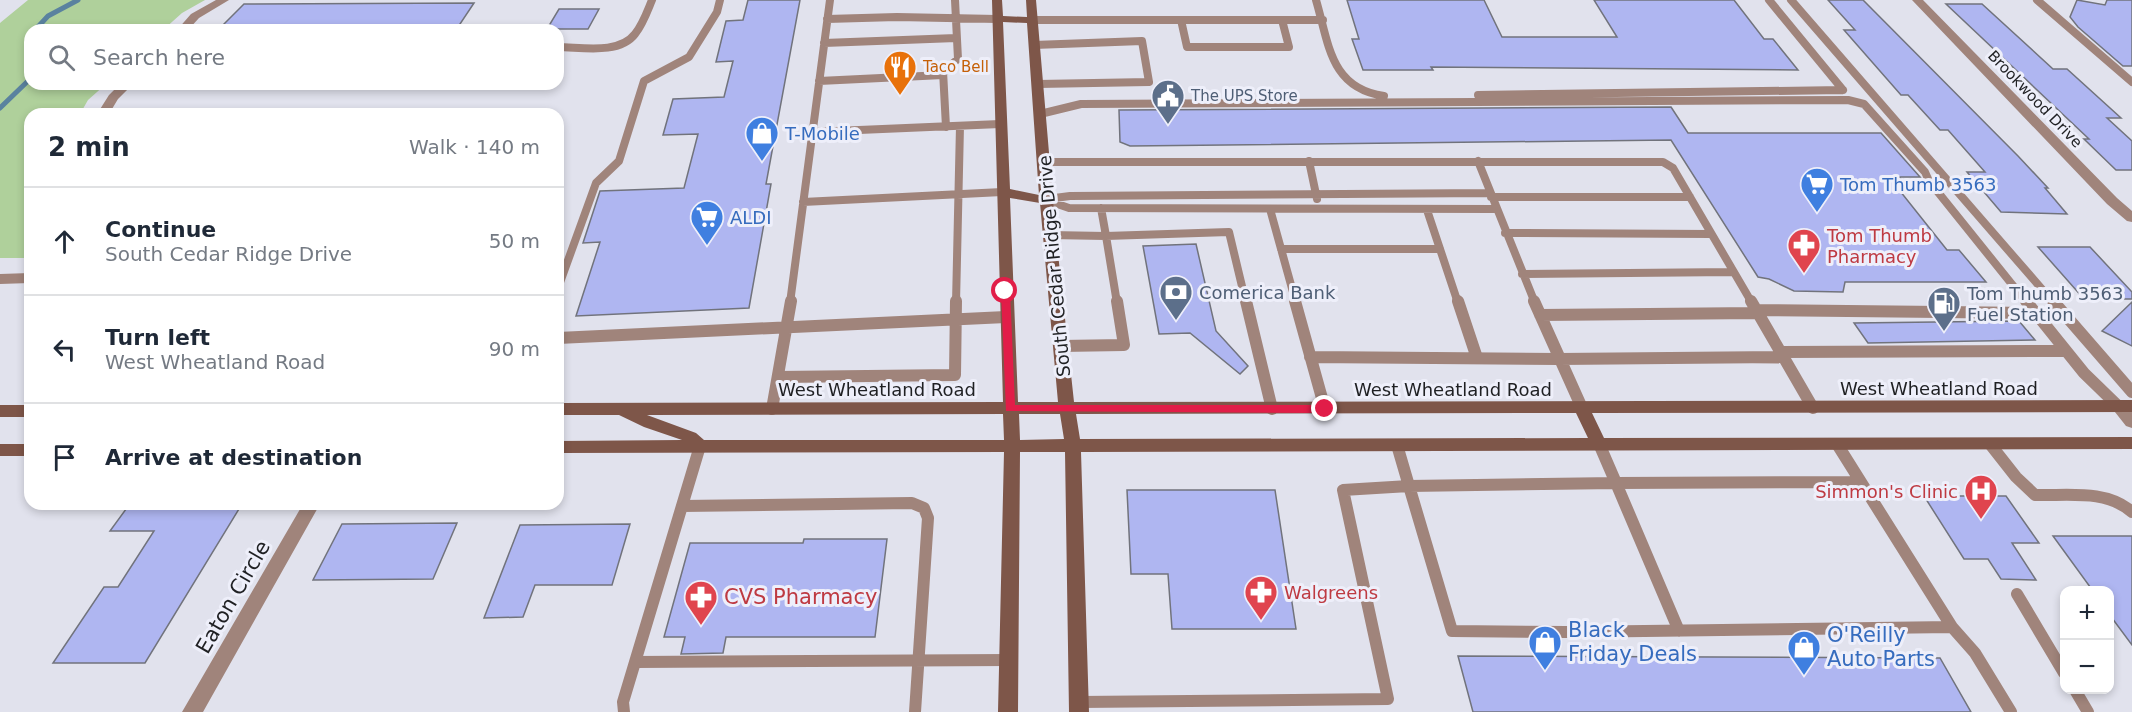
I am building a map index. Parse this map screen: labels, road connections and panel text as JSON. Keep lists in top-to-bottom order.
{
  "streets": {
    "main road": ["South Cedar Ridge Drive", "West Wheatland Road"],
    "street": ["Brookwood Drive", "Eaton Circle"]
  },
  "crossings": [
    ["South Cedar Ridge Drive", "West Wheatland Road"]
  ],
  "places": {
    "restaurant": ["Taco Bell"],
    "public building": ["The UPS Store"],
    "shop": ["T-Mobile", "Black Friday Deals", "O'Reilly Auto Parts"],
    "supermarket": ["Tom Thumb 3563", "ALDI"],
    "pharmacy": ["Tom Thumb Pharmacy", "Walgreens", "CVS Pharmacy"],
    "bank": ["Comerica Bank"],
    "fuel station": ["Tom Thumb 3563 Fuel Station"],
    "hospital": ["Simmon's Clinic"]
  },
  "page": {
    "search": "Search here",
    "heading": ["2 min", "Walk · 140 m"],
    "list": [
      ["Continue", "South Cedar Ridge Drive", "50 m"],
      ["Turn left", "West Wheatland Road", "90 m"],
      "Arrive at destination"
    ],
    "map_buttons": ["+", "−"]
  }
}
